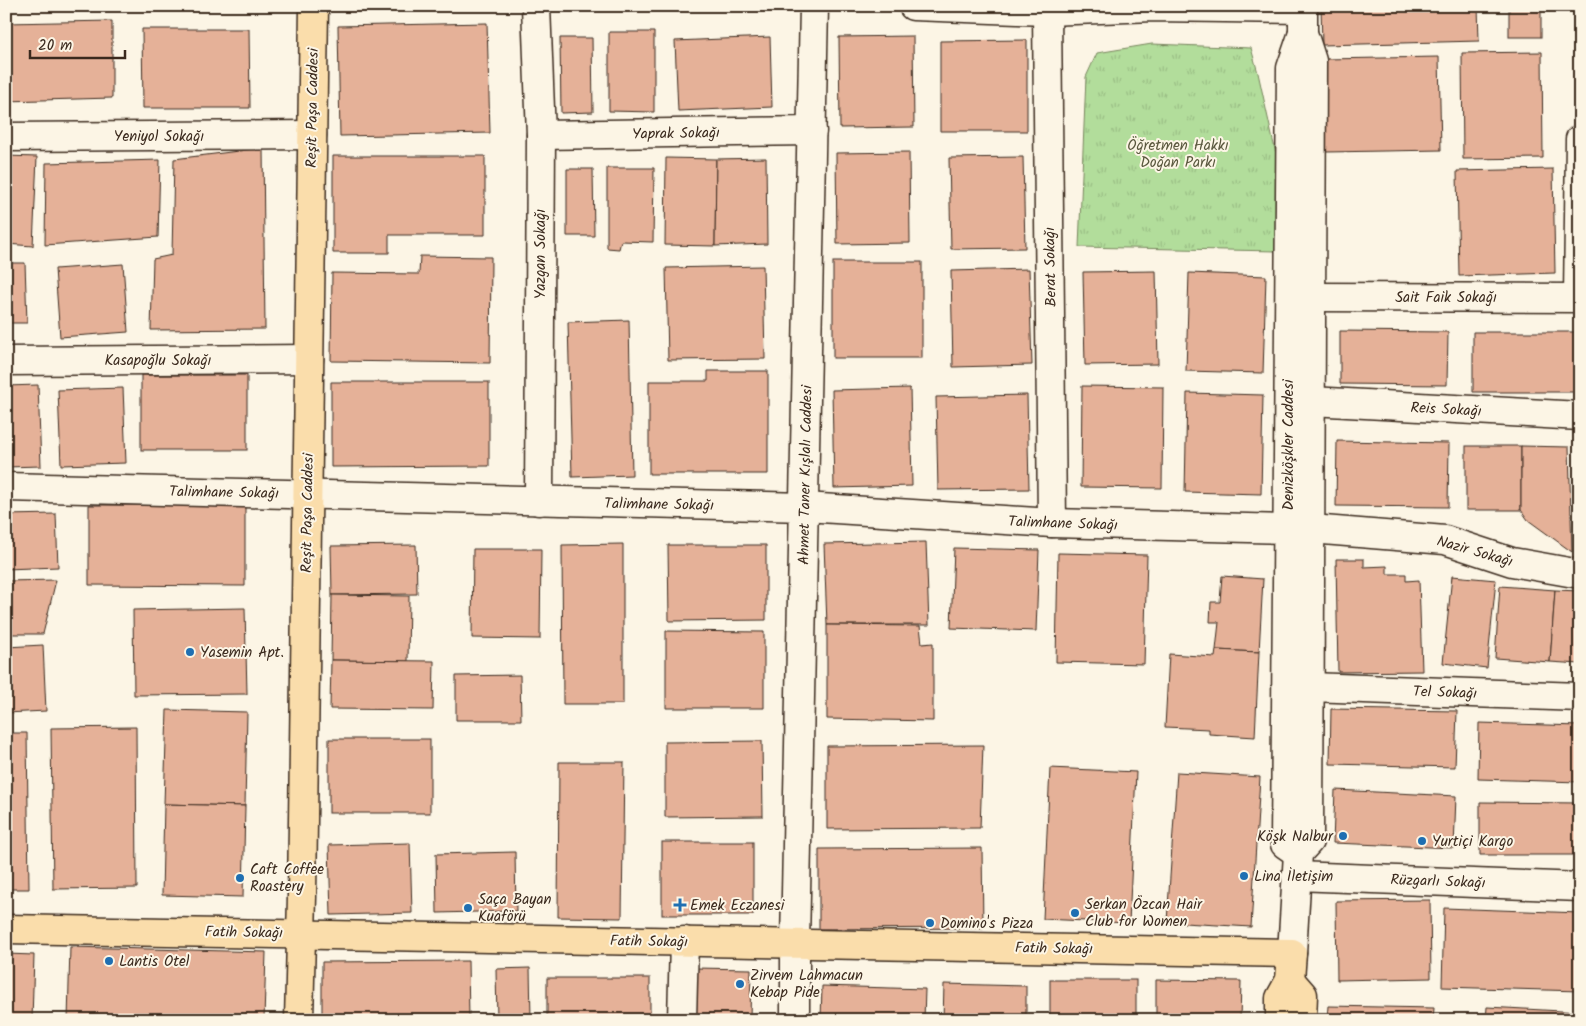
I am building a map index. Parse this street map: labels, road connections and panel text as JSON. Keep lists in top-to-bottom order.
{
  "streets": {
    "main road": ["Reşit Paşa Caddesi", "Fatih Sokağı"],
    "street": [
      "Yaprak Sokağı",
      "Yeniyol Sokağı",
      "Yazgan Sokağı",
      "Berat Sokağı",
      "Sait Faik Sokağı",
      "Kasapoğlu Sokağı",
      "Reis Sokağı",
      "Denizköşkler Caddesi",
      "Ahmet Taner Kışlalı Caddesi",
      "Talimhane Sokağı",
      "Nazir Sokağı",
      "Tel Sokağı",
      "Rüzgarlı Sokağı"
    ]
  },
  "crossings": [
    ["Reşit Paşa Caddesi", "Yeniyol Sokağı"],
    ["Reşit Paşa Caddesi", "Kasapoğlu Sokağı"],
    ["Reşit Paşa Caddesi", "Talimhane Sokağı"],
    ["Reşit Paşa Caddesi", "Fatih Sokağı"],
    ["Yaprak Sokağı", "Yazgan Sokağı"],
    ["Yaprak Sokağı", "Ahmet Taner Kışlalı Caddesi"],
    ["Yazgan Sokağı", "Talimhane Sokağı"],
    ["Berat Sokağı", "Talimhane Sokağı"],
    ["Sait Faik Sokağı", "Denizköşkler Caddesi"],
    ["Reis Sokağı", "Denizköşkler Caddesi"],
    ["Denizköşkler Caddesi", "Talimhane Sokağı"],
    ["Denizköşkler Caddesi", "Nazir Sokağı"],
    ["Denizköşkler Caddesi", "Tel Sokağı"],
    ["Denizköşkler Caddesi", "Rüzgarlı Sokağı"],
    ["Ahmet Taner Kışlalı Caddesi", "Talimhane Sokağı"],
    ["Ahmet Taner Kışlalı Caddesi", "Fatih Sokağı"],
    ["Talimhane Sokağı", "Nazir Sokağı"]
  ],
  "parks": ["Öğretmen Hakkı Doğan Parkı"],
  "places": {
    "other": [
      "Yasemin Apt.",
      "Köşk Nalbur",
      "Yurtiçi Kargo",
      "Lina İletişim",
      "Caft Coffee Roastery",
      "Saça Bayan Kuaförü",
      "Serkan Özcan Hair Club for Women",
      "Domino's Pizza",
      "Lantis Otel",
      "Zirvem Lahmacun Kebap Pide"
    ],
    "health": ["Emek Eczanesi"]
  },
  "scale_bar": "20 m"
}
